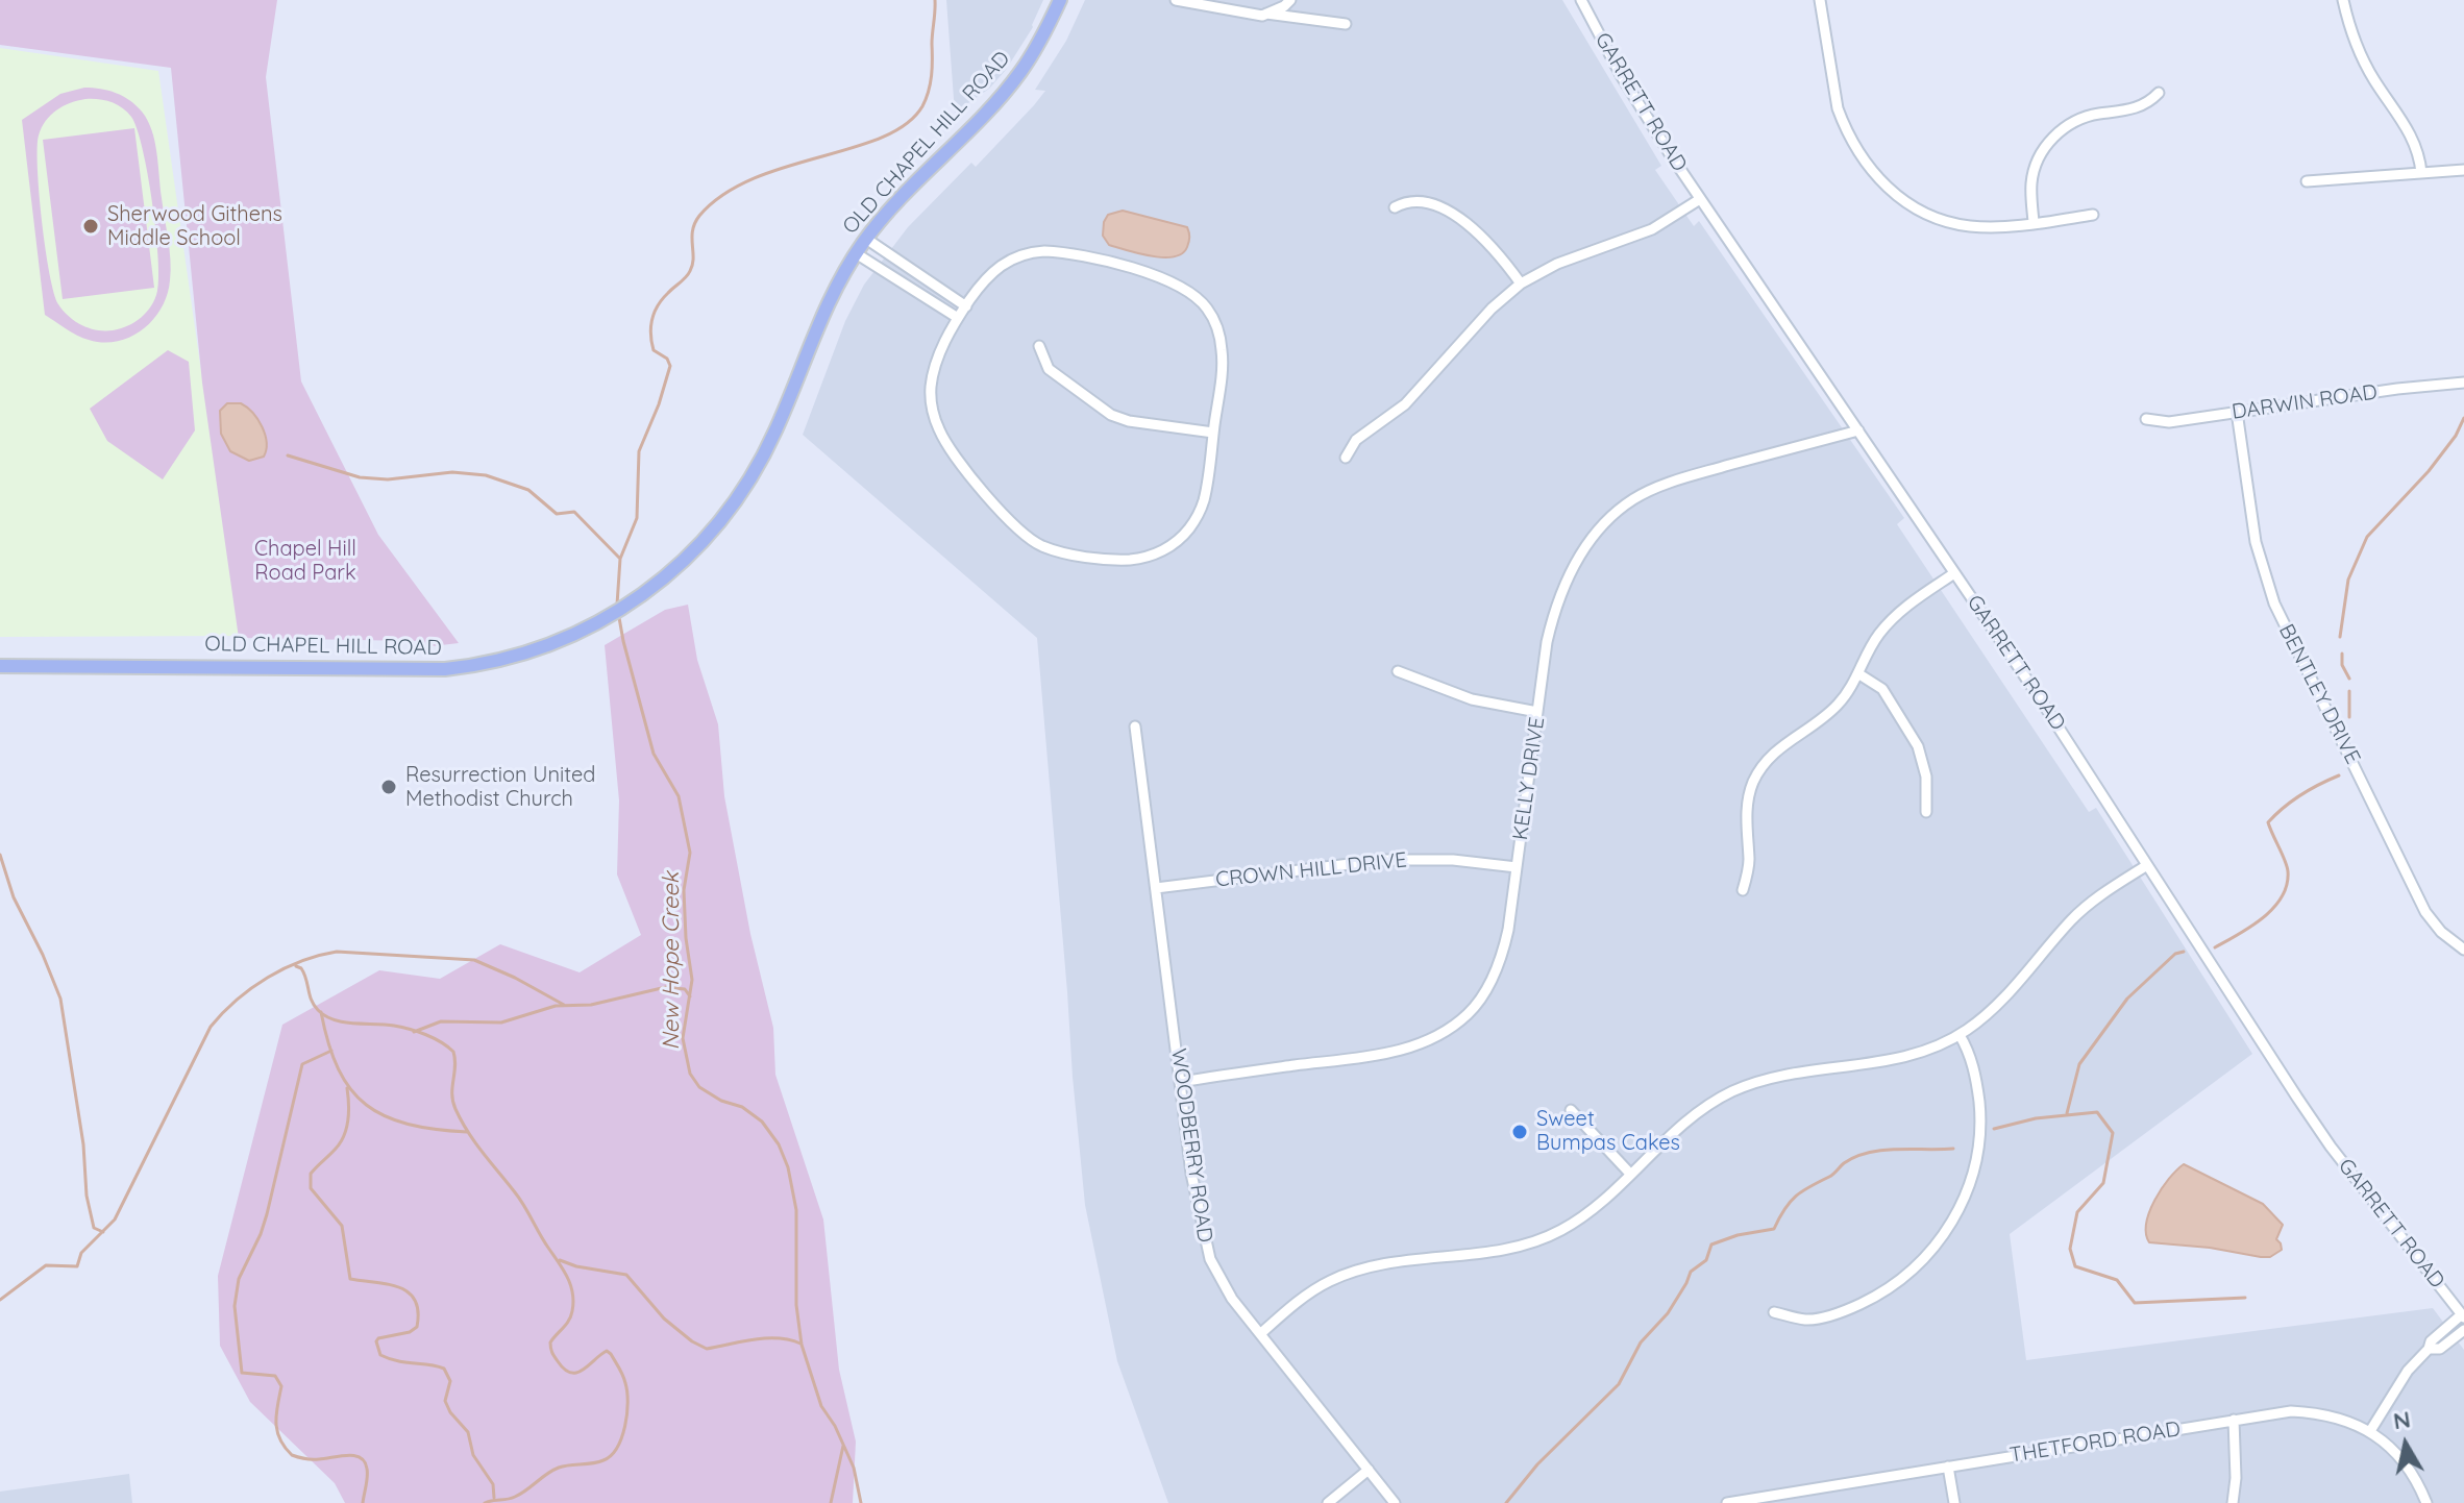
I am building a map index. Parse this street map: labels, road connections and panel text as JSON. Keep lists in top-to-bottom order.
{
  "streets": {
    "main road": ["OLD CHAPEL HILL ROAD"],
    "street": [
      "GARRETT ROAD",
      "DARWIN ROAD",
      "BENTLEY DRIVE",
      "KELLY DRIVE",
      "CROWN HILL DRIVE",
      "WOODBERRY ROAD",
      "THETFORD ROAD"
    ]
  },
  "crossings": [
    ["GARRETT ROAD", "KELLY DRIVE"],
    ["DARWIN ROAD", "BENTLEY DRIVE"],
    ["KELLY DRIVE", "CROWN HILL DRIVE"],
    ["KELLY DRIVE", "WOODBERRY ROAD"],
    ["CROWN HILL DRIVE", "WOODBERRY ROAD"]
  ],
  "water": ["New Hope Creek"],
  "parks": ["Chapel Hill Road Park"],
  "places": ["Sherwood Githens Middle School", "Resurrection United Methodist Church", "Sweet Bumpas Cakes"],
  "north": "top"
}
